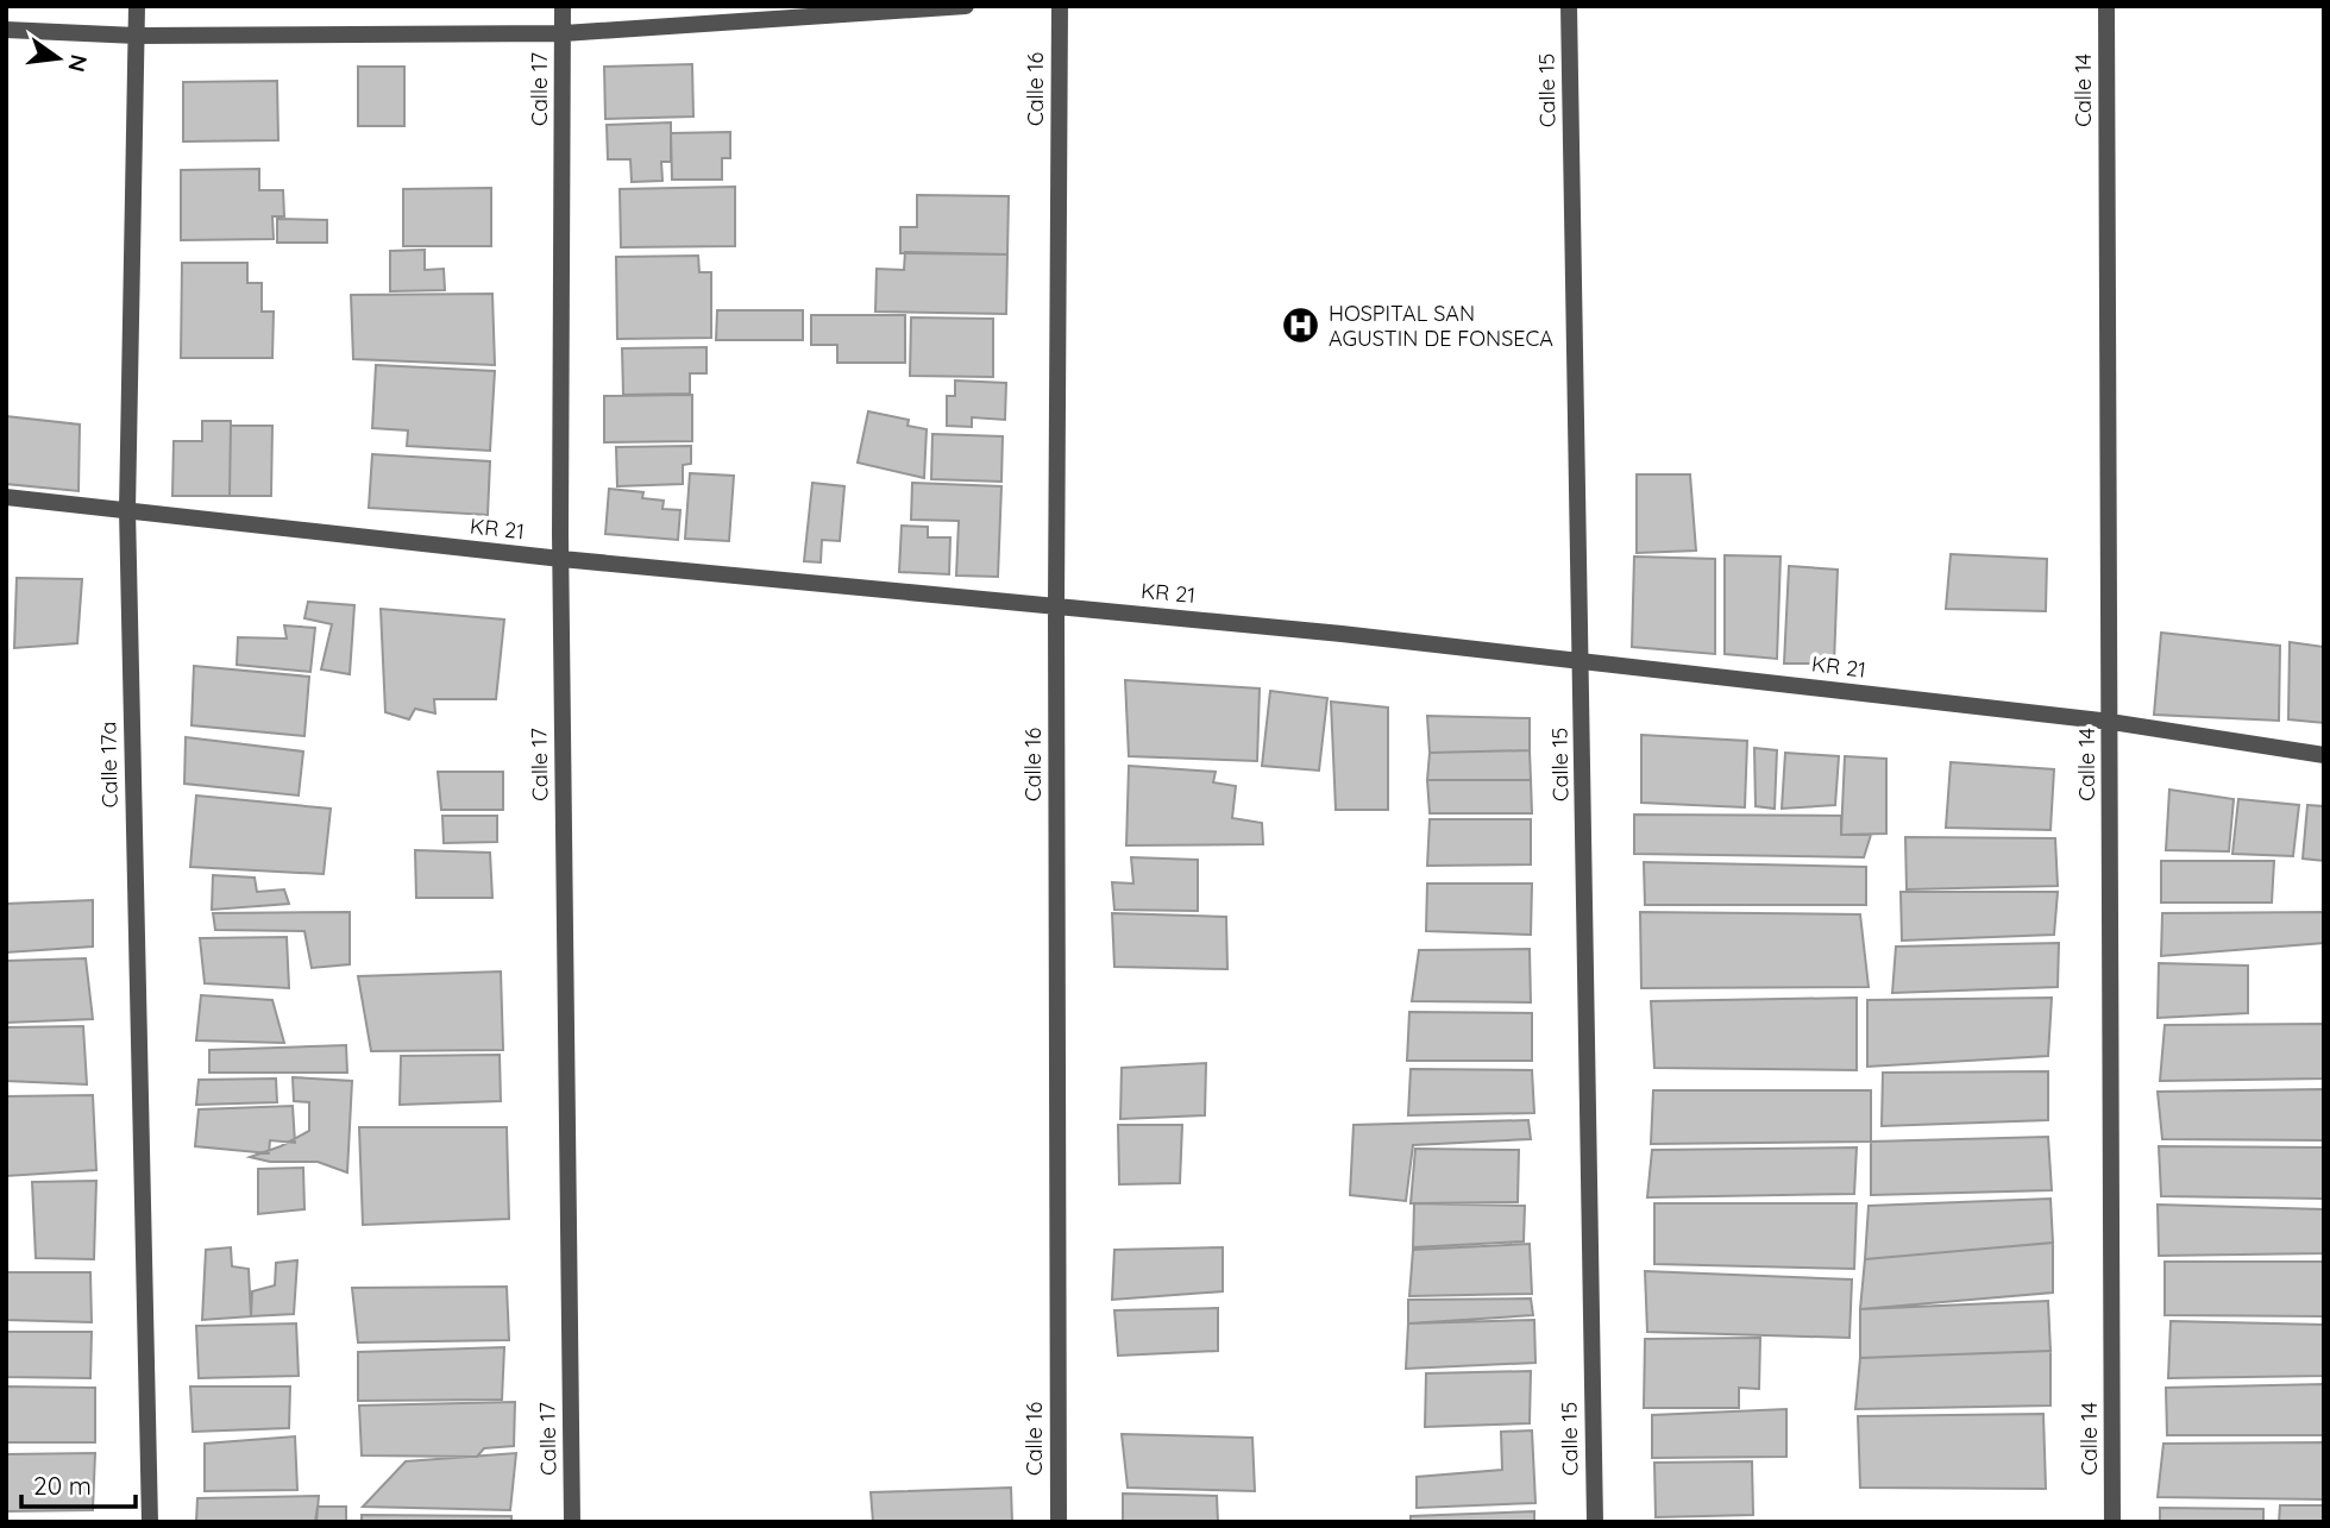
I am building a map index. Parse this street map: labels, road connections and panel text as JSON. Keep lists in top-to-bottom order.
{
  "streets": {
    "street": [
      "Calle 17",
      "Calle 16",
      "Calle 15",
      "Calle 14",
      "KR 21",
      "Calle 17a"
    ]
  },
  "crossings": [
    ["Calle 17", "KR 21"],
    ["Calle 16", "KR 21"],
    ["Calle 15", "KR 21"],
    ["Calle 14", "KR 21"],
    ["KR 21", "Calle 17a"]
  ],
  "places": {
    "hospital": ["HOSPITAL SAN AGUSTIN DE FONSECA"]
  },
  "scale_bar": "20 m",
  "north": "right"
}
